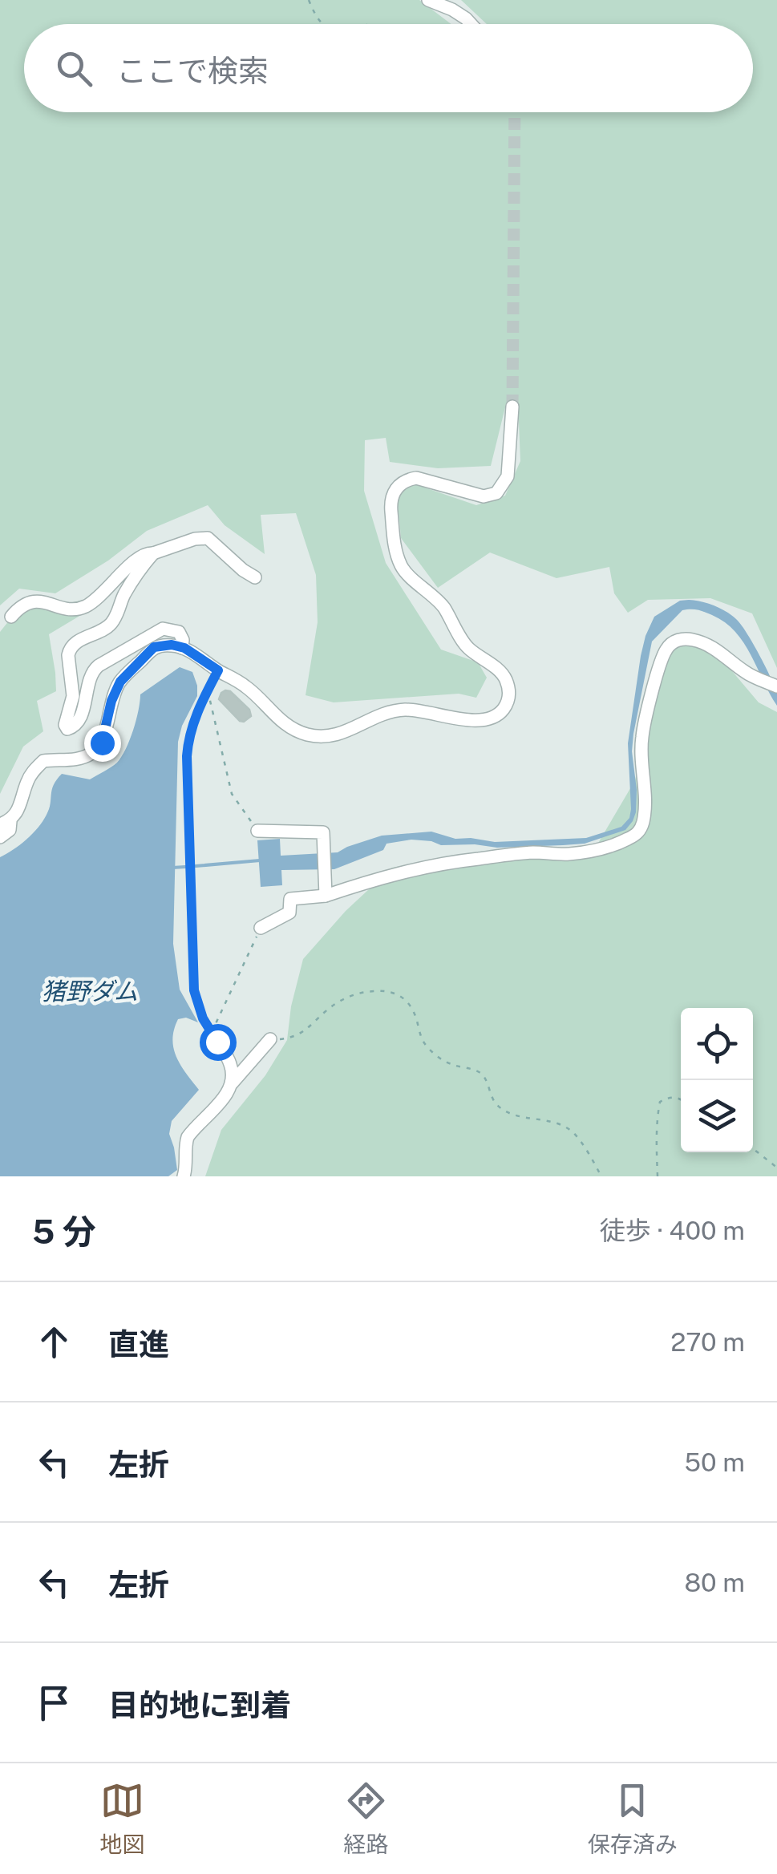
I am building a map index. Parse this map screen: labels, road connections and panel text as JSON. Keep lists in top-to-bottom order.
{
  "water": ["猪野ダム"],
  "page": {
    "search": "ここで検索",
    "heading": ["5 分", "徒歩 · 400 m"],
    "list": [
      ["直進", "270 m"],
      ["左折", "50 m"],
      ["左折", "80 m"],
      "目的地に到着"
    ],
    "nav": ["地図", "経路", "保存済み"]
  }
}
